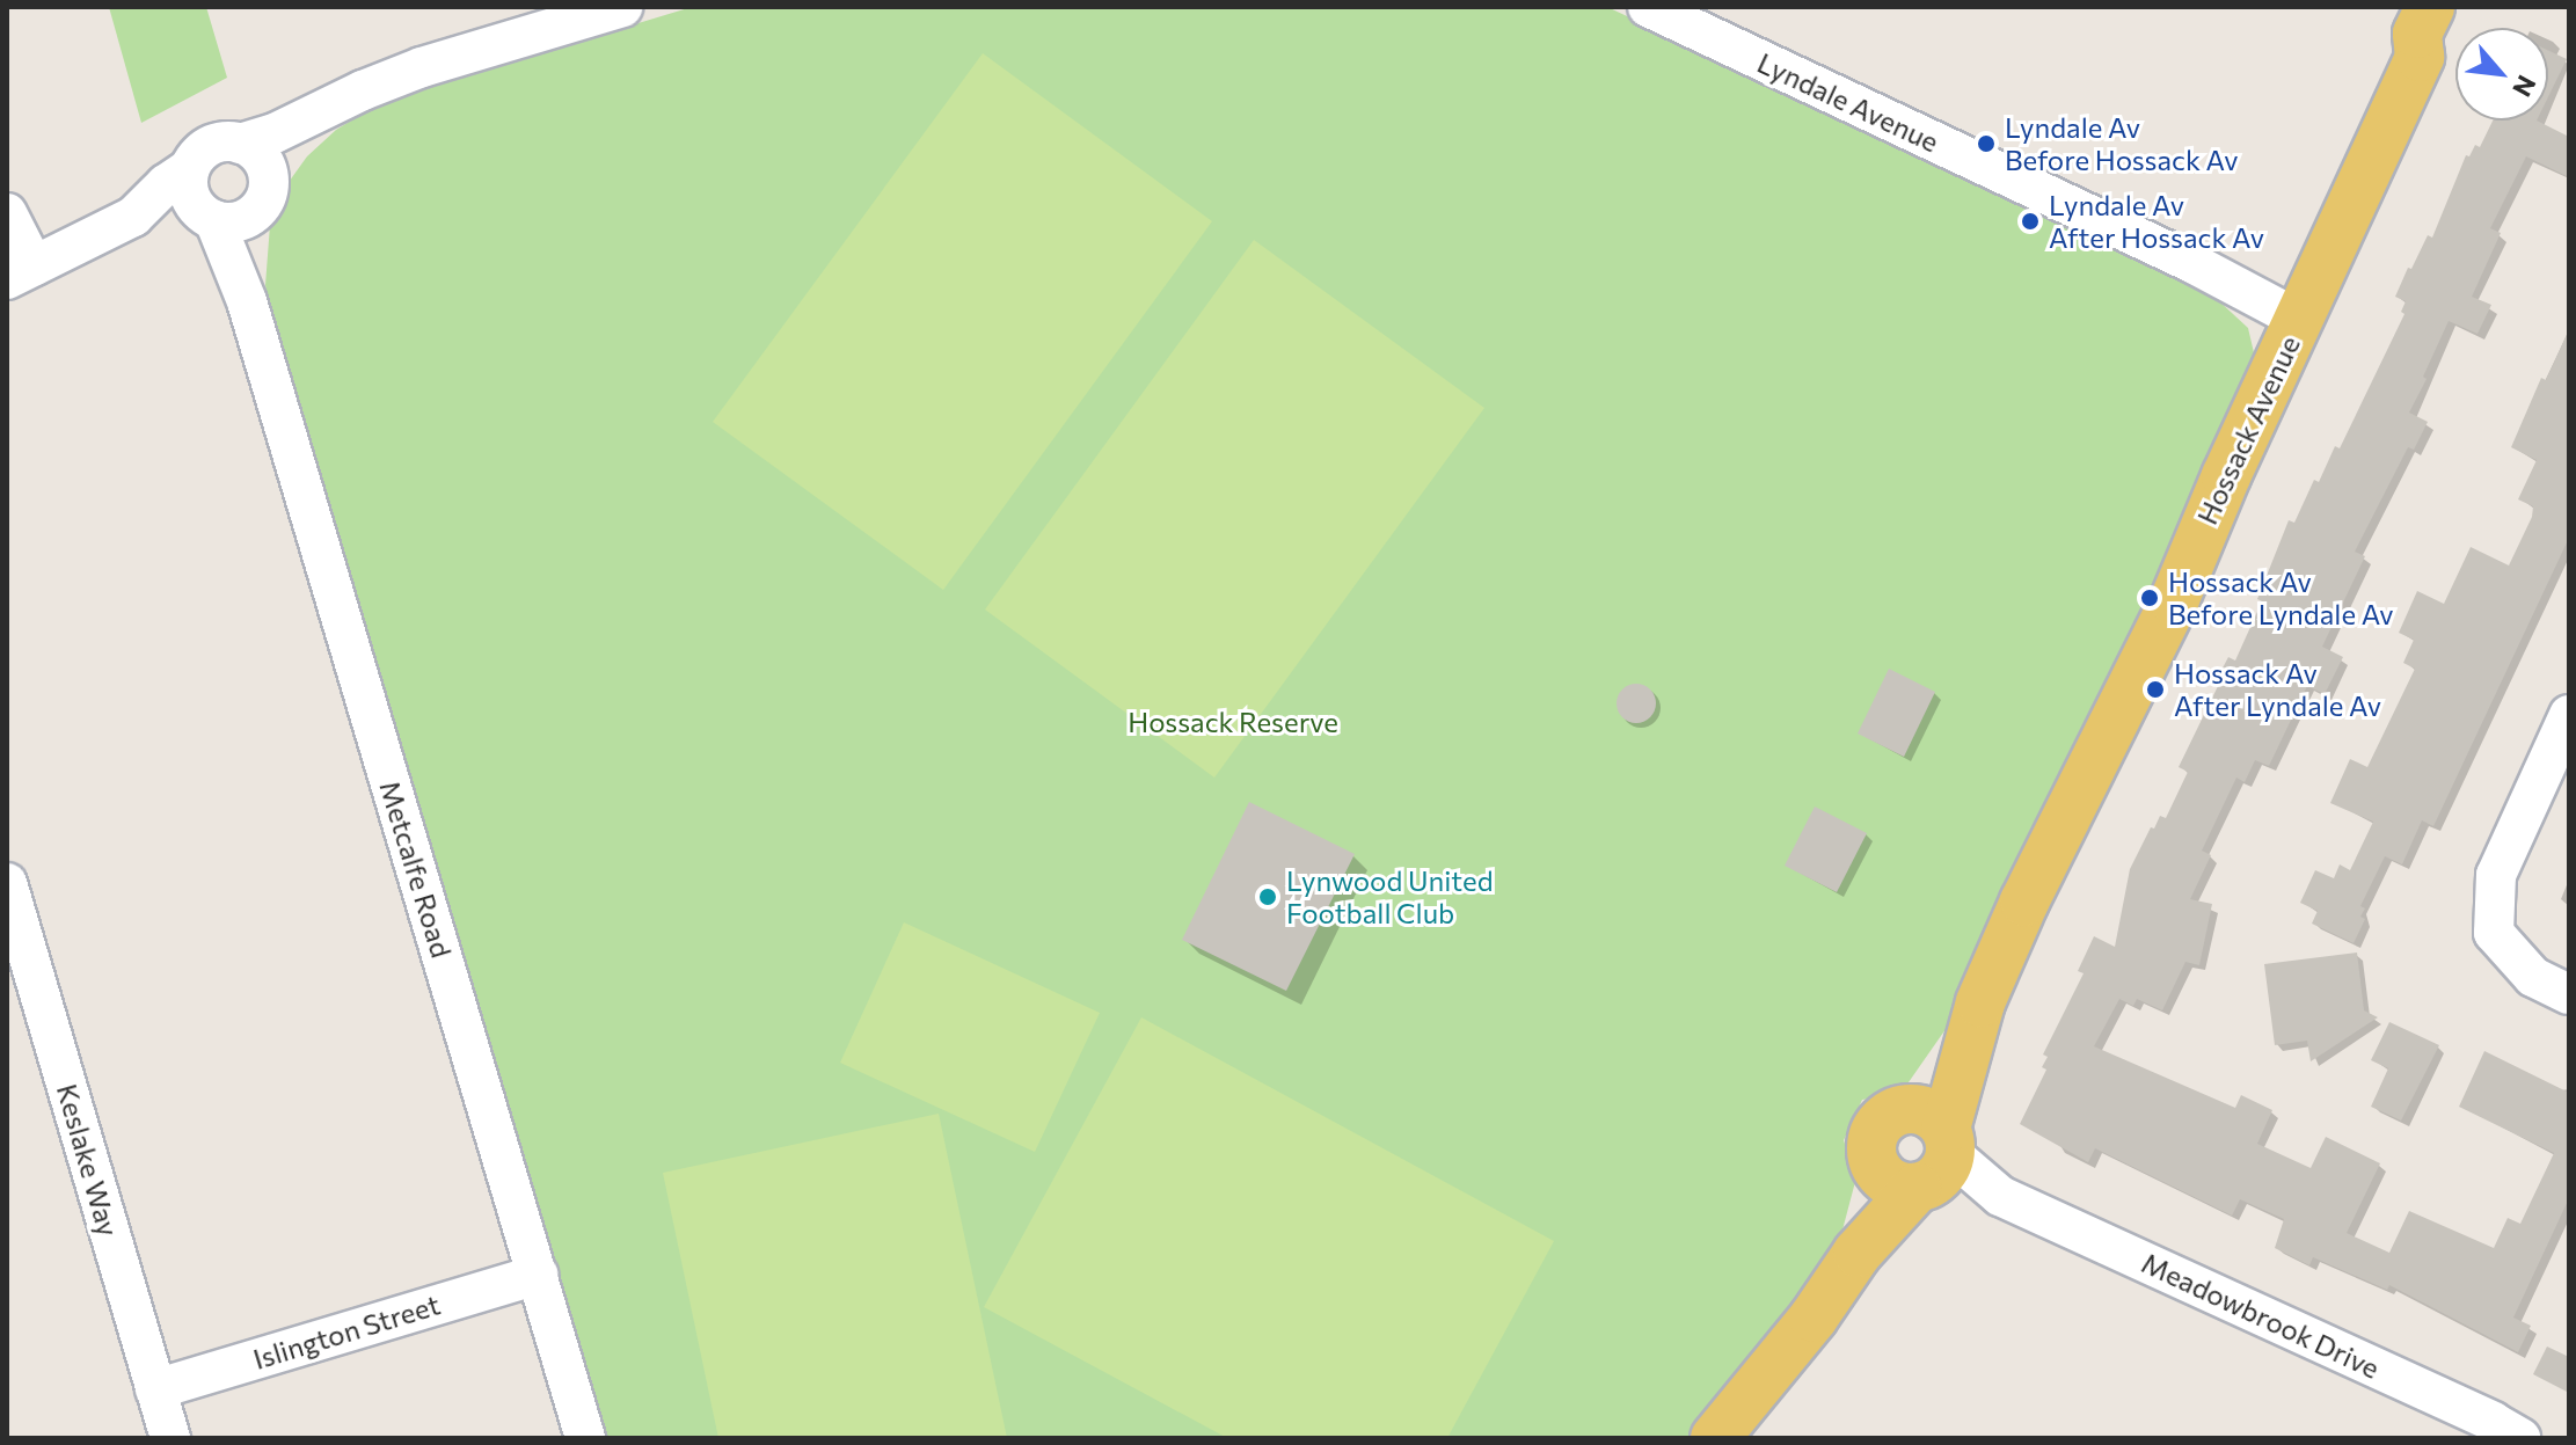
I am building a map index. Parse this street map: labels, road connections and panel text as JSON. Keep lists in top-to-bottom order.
{
  "streets": {
    "main road": ["Hossack Avenue"],
    "street": [
      "Lyndale Avenue",
      "Metcalfe Road",
      "Keslake Way",
      "Meadowbrook Drive",
      "Islington Street"
    ]
  },
  "crossings": [
    ["Lyndale Avenue", "Hossack Avenue"],
    ["Hossack Avenue", "Meadowbrook Drive"],
    ["Metcalfe Road", "Islington Street"],
    ["Keslake Way", "Islington Street"]
  ],
  "parks": ["Hossack Reserve"],
  "places": [
    "Lyndale Av Before Hossack Av",
    "Lyndale Av After Hossack Av",
    "Hossack Av Before Lyndale Av",
    "Hossack Av After Lyndale Av",
    "Lynwood United Football Club"
  ],
  "north": "bottom right"
}
